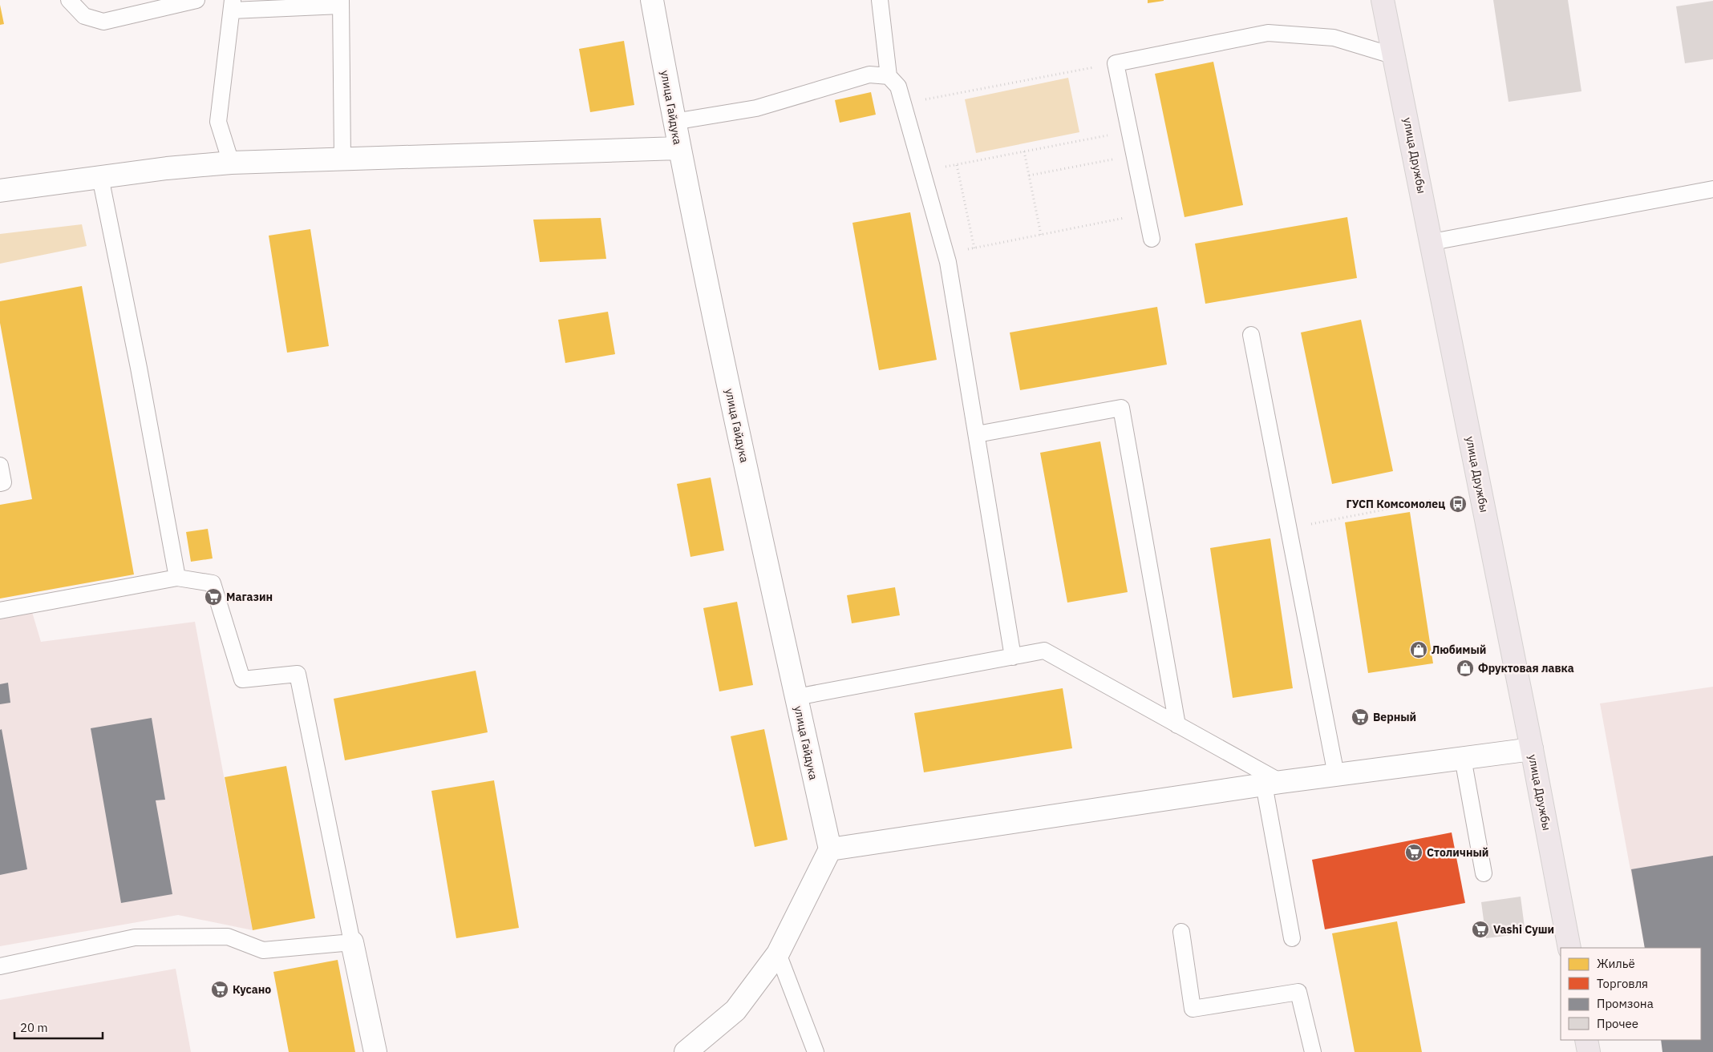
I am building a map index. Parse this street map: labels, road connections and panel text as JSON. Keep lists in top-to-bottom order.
{
  "streets": {
    "main road": ["улица Дружбы"],
    "street": ["улица Гайдука"]
  },
  "places": {
    "bus stop": ["ГУСП Комсомолец"],
    "supermarket": [
      "Магазин",
      "Верный",
      "Столичный",
      "Vashi Cуши",
      "Кусано"
    ],
    "shop": ["Любимый", "Фруктовая лавка"]
  },
  "legend": [
    "Жильё",
    "Торговля",
    "Промзона",
    "Прочее"
  ],
  "scale_bar": "20 m"
}
